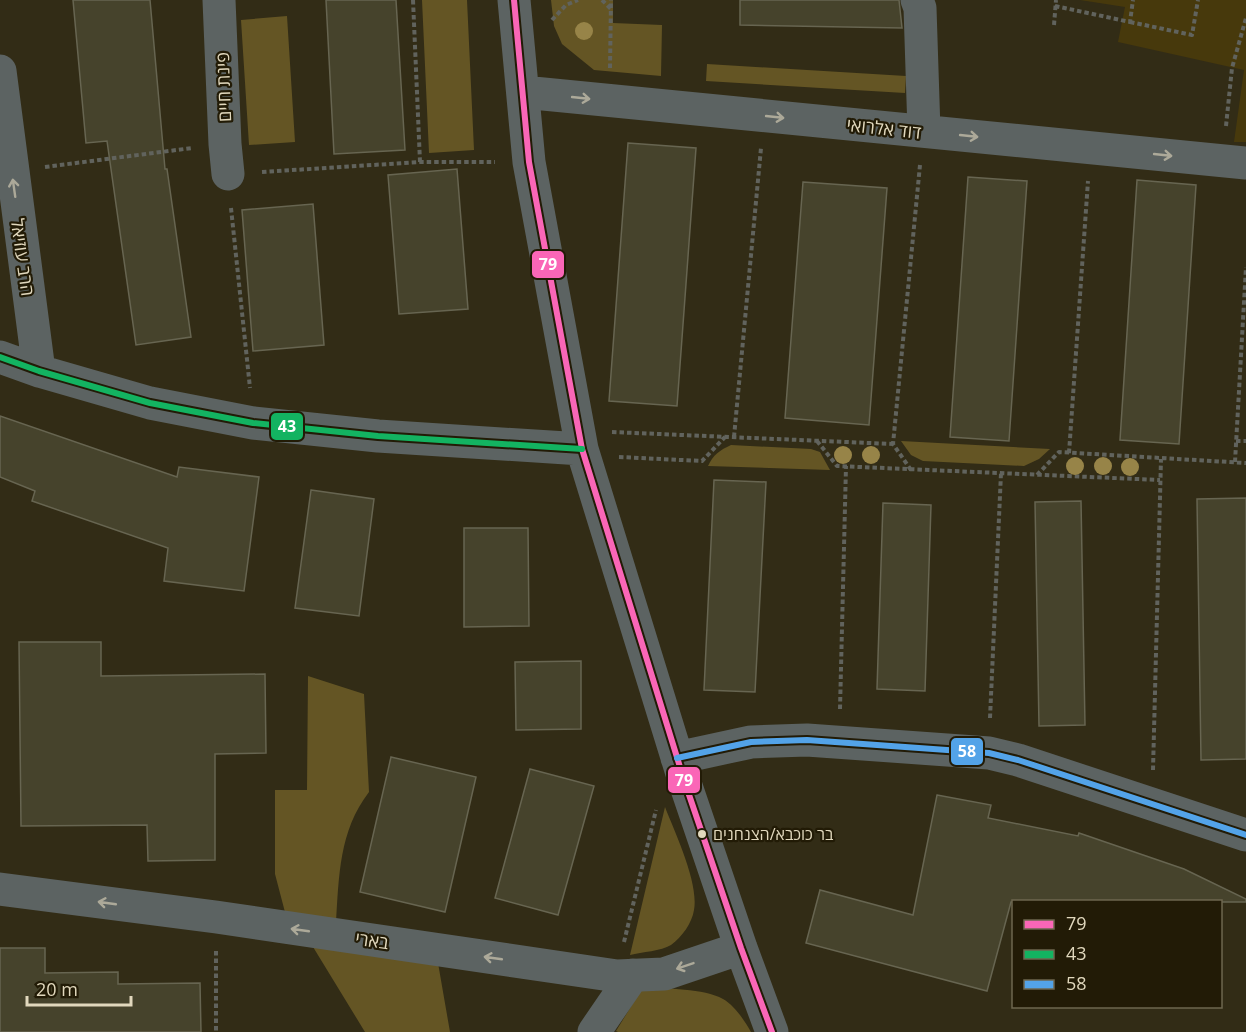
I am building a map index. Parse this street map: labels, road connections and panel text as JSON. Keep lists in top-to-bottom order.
{
  "streets": {
    "street": [
      "פינת חיים",
      "דוד אלרואי",
      "הרב עוזיאל",
      "בארי"
    ]
  },
  "one_way": ["דוד אלרואי", "הרב עוזיאל", "בארי"],
  "places": ["בר כוכבא/הצנחנים"],
  "lines": ["transit line 79", "transit line 43", "transit line 58"],
  "legend": ["79", "43", "58"],
  "scale_bar": "20 m"
}
